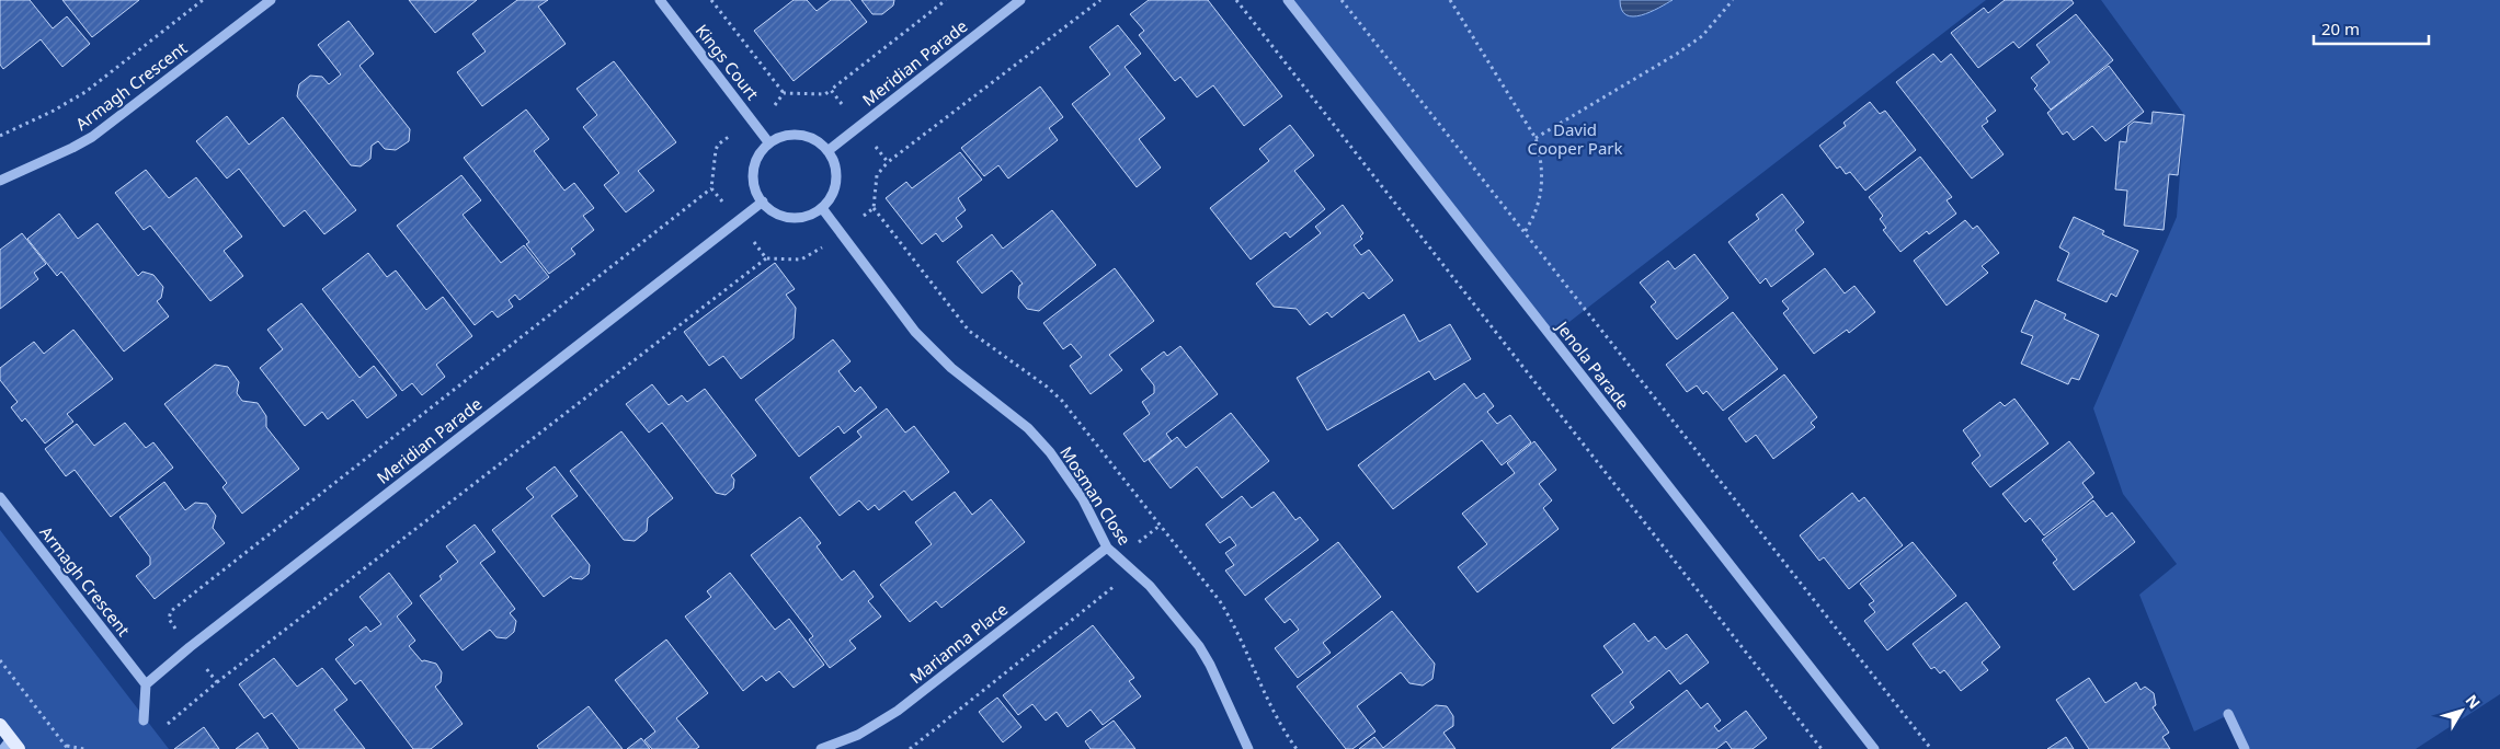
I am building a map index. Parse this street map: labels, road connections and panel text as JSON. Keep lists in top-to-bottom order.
{
  "streets": {
    "street": [
      "Kings Court",
      "Meridian Parade",
      "Armagh Crescent",
      "Jenola Parade",
      "Mosman Close",
      "Marianna Place"
    ]
  },
  "crossings": [
    ["Kings Court", "Meridian Parade"],
    ["Kings Court", "Mosman Close"],
    ["Meridian Parade", "Armagh Crescent"],
    ["Meridian Parade", "Mosman Close"],
    ["Mosman Close", "Marianna Place"]
  ],
  "parks": ["David Cooper Park"],
  "scale_bar": "20 m",
  "north": "top right"
}
